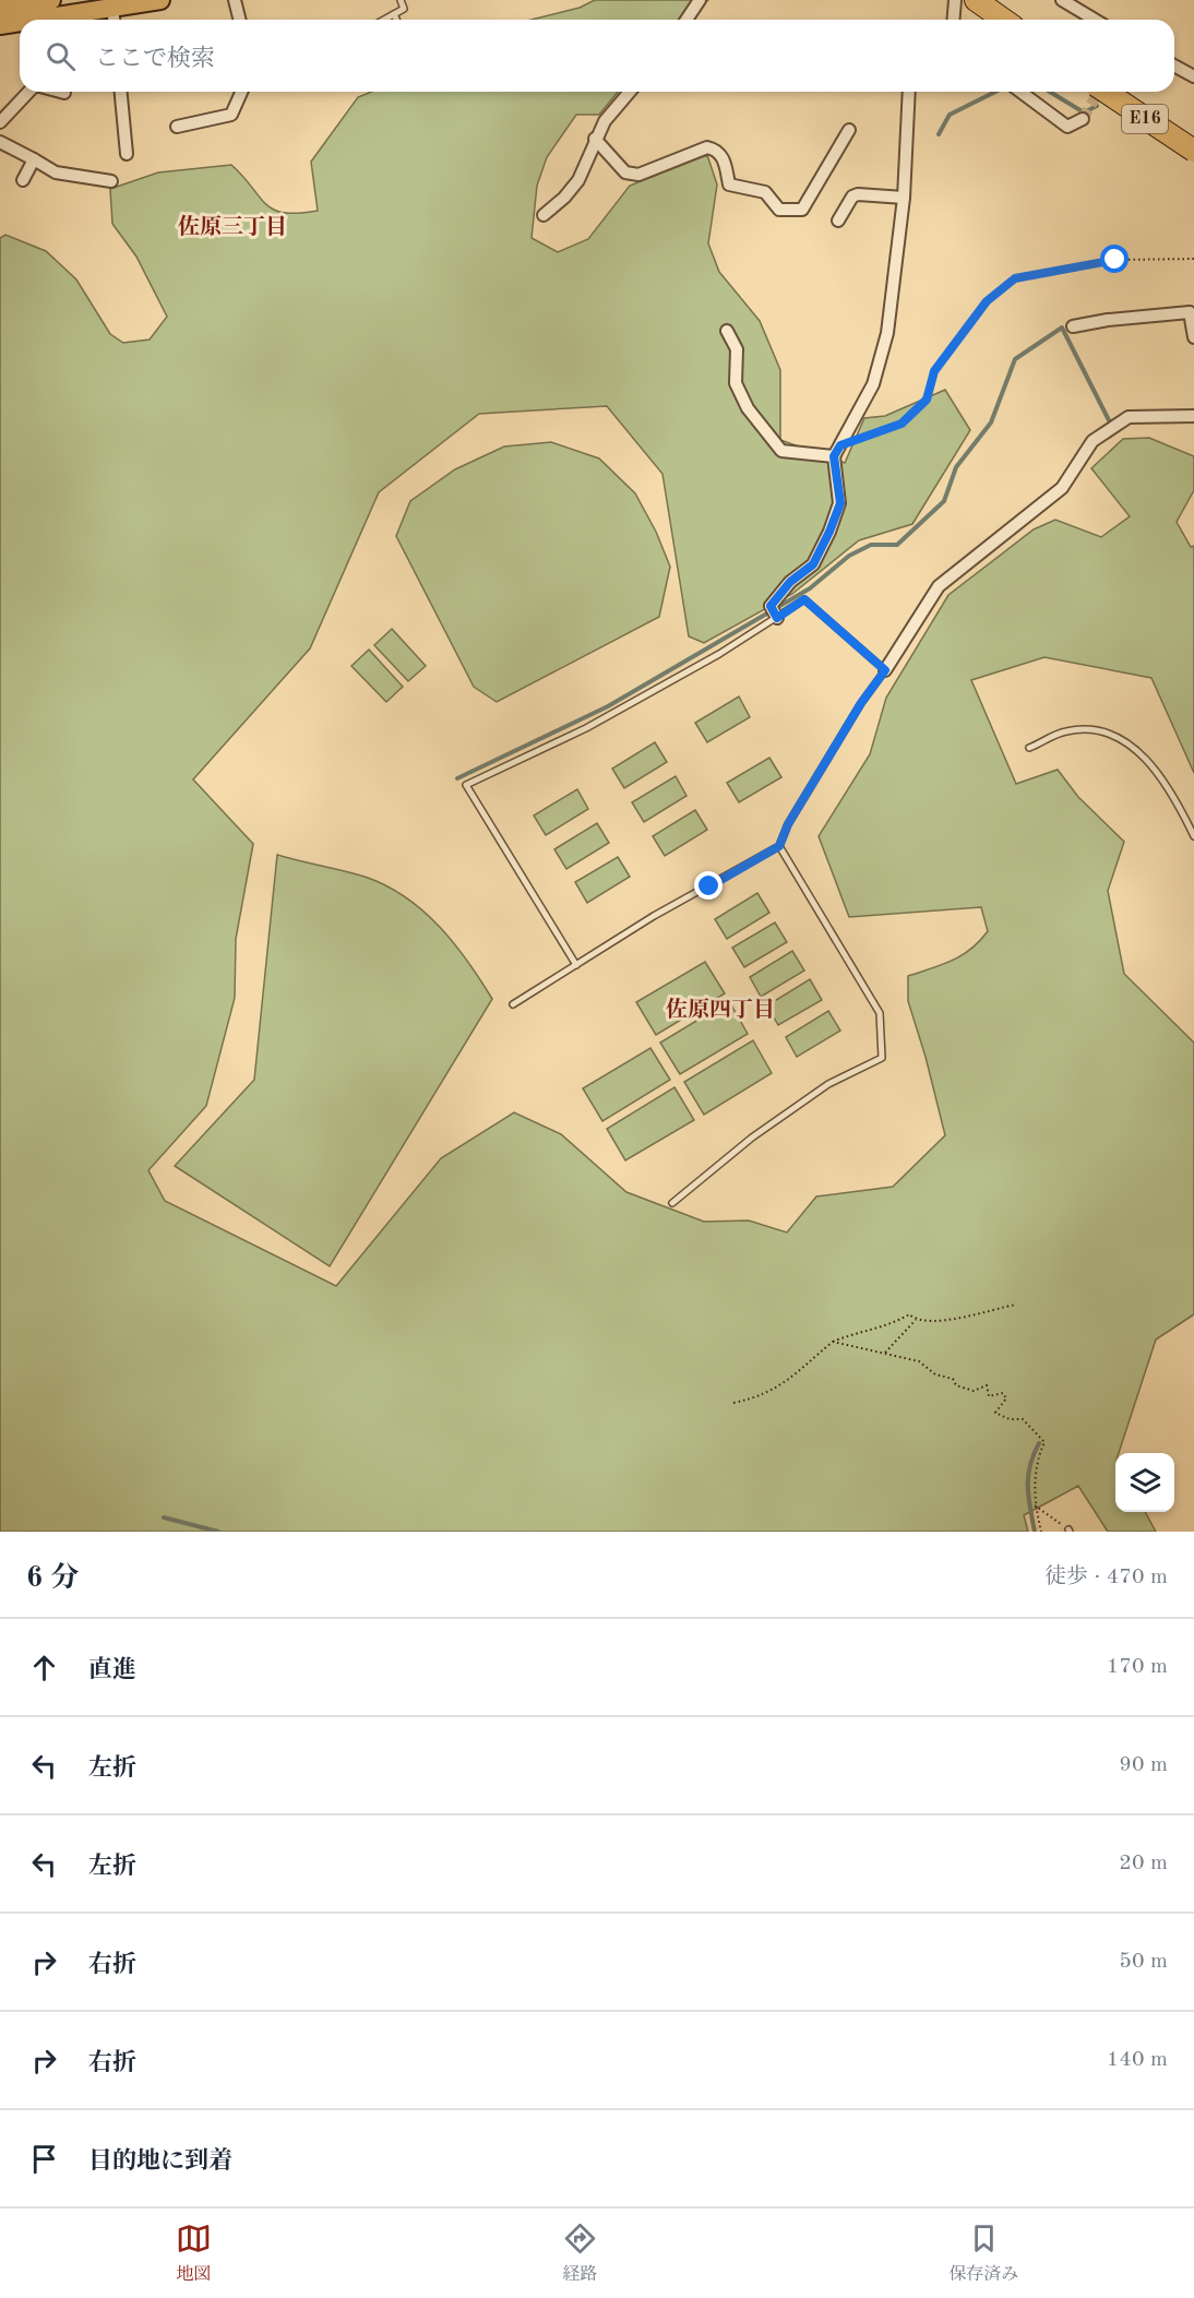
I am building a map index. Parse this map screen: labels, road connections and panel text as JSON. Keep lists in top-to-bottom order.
{
  "streets": {
    "highway": ["E16"]
  },
  "districts": ["佐原三丁目", "佐原四丁目"],
  "page": {
    "search": "ここで検索",
    "heading": ["6 分", "徒歩 · 470 m"],
    "list": [
      ["直進", "170 m"],
      ["左折", "90 m"],
      ["左折", "20 m"],
      ["右折", "50 m"],
      ["右折", "140 m"],
      "目的地に到着"
    ],
    "nav": ["地図", "経路", "保存済み"]
  }
}
